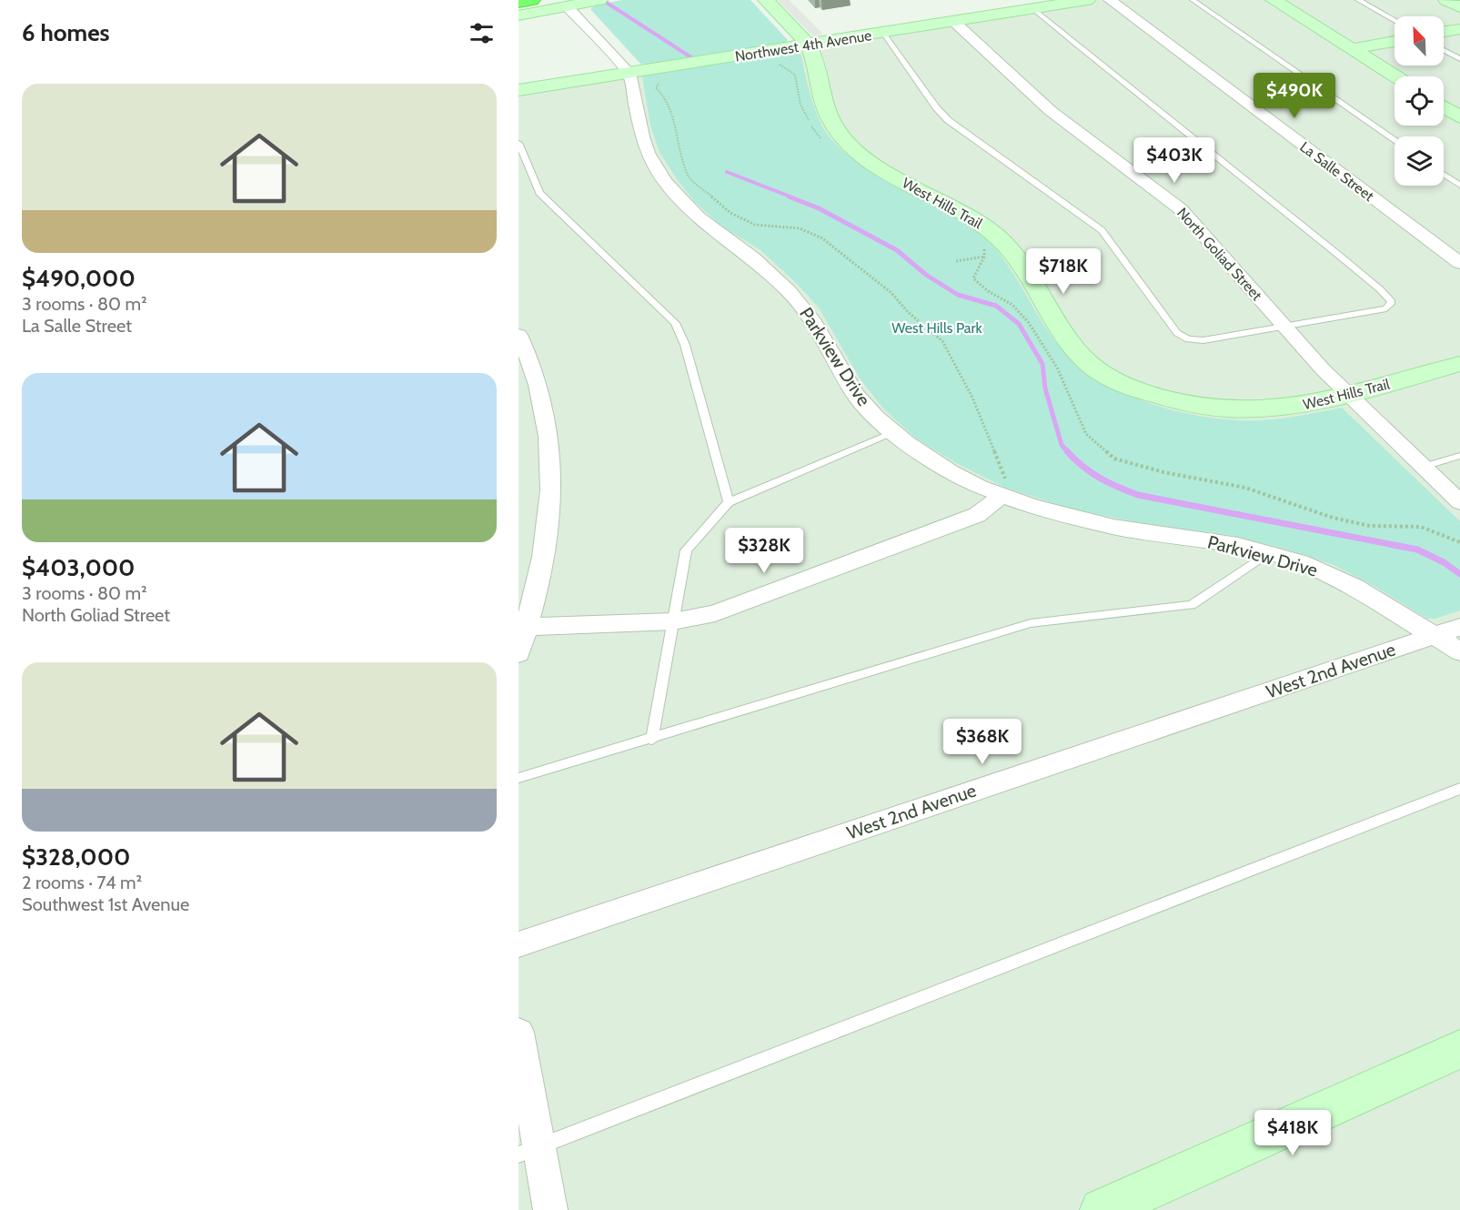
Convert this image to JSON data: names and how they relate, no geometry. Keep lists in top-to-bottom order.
{
  "streets": {
    "street": [
      "Northwest 4th Avenue",
      "La Salle Street",
      "West Hills Trail",
      "North Goliad Street",
      "Parkview Drive",
      "West 2nd Avenue"
    ]
  },
  "crossings": [
    ["Northwest 4th Avenue", "West Hills Trail"],
    ["Northwest 4th Avenue", "North Goliad Street"],
    ["Northwest 4th Avenue", "Parkview Drive"],
    ["West Hills Trail", "North Goliad Street"],
    ["Parkview Drive", "West 2nd Avenue"]
  ],
  "parks": ["West Hills Park"],
  "north": "top left",
  "page": {
    "heading": "6 homes",
    "list": [
      {
        "name": "$490,000",
        "note": "3 rooms · 80 m² · La Salle Street"
      },
      {
        "name": "$403,000",
        "note": "3 rooms · 80 m² · North Goliad Street"
      },
      {
        "name": "$328,000",
        "note": "2 rooms · 74 m² · Southwest 1st Avenue"
      }
    ],
    "price": [
      "$490K",
      "$403K",
      "$718K",
      "$328K",
      "$368K",
      "$418K"
    ]
  }
}
